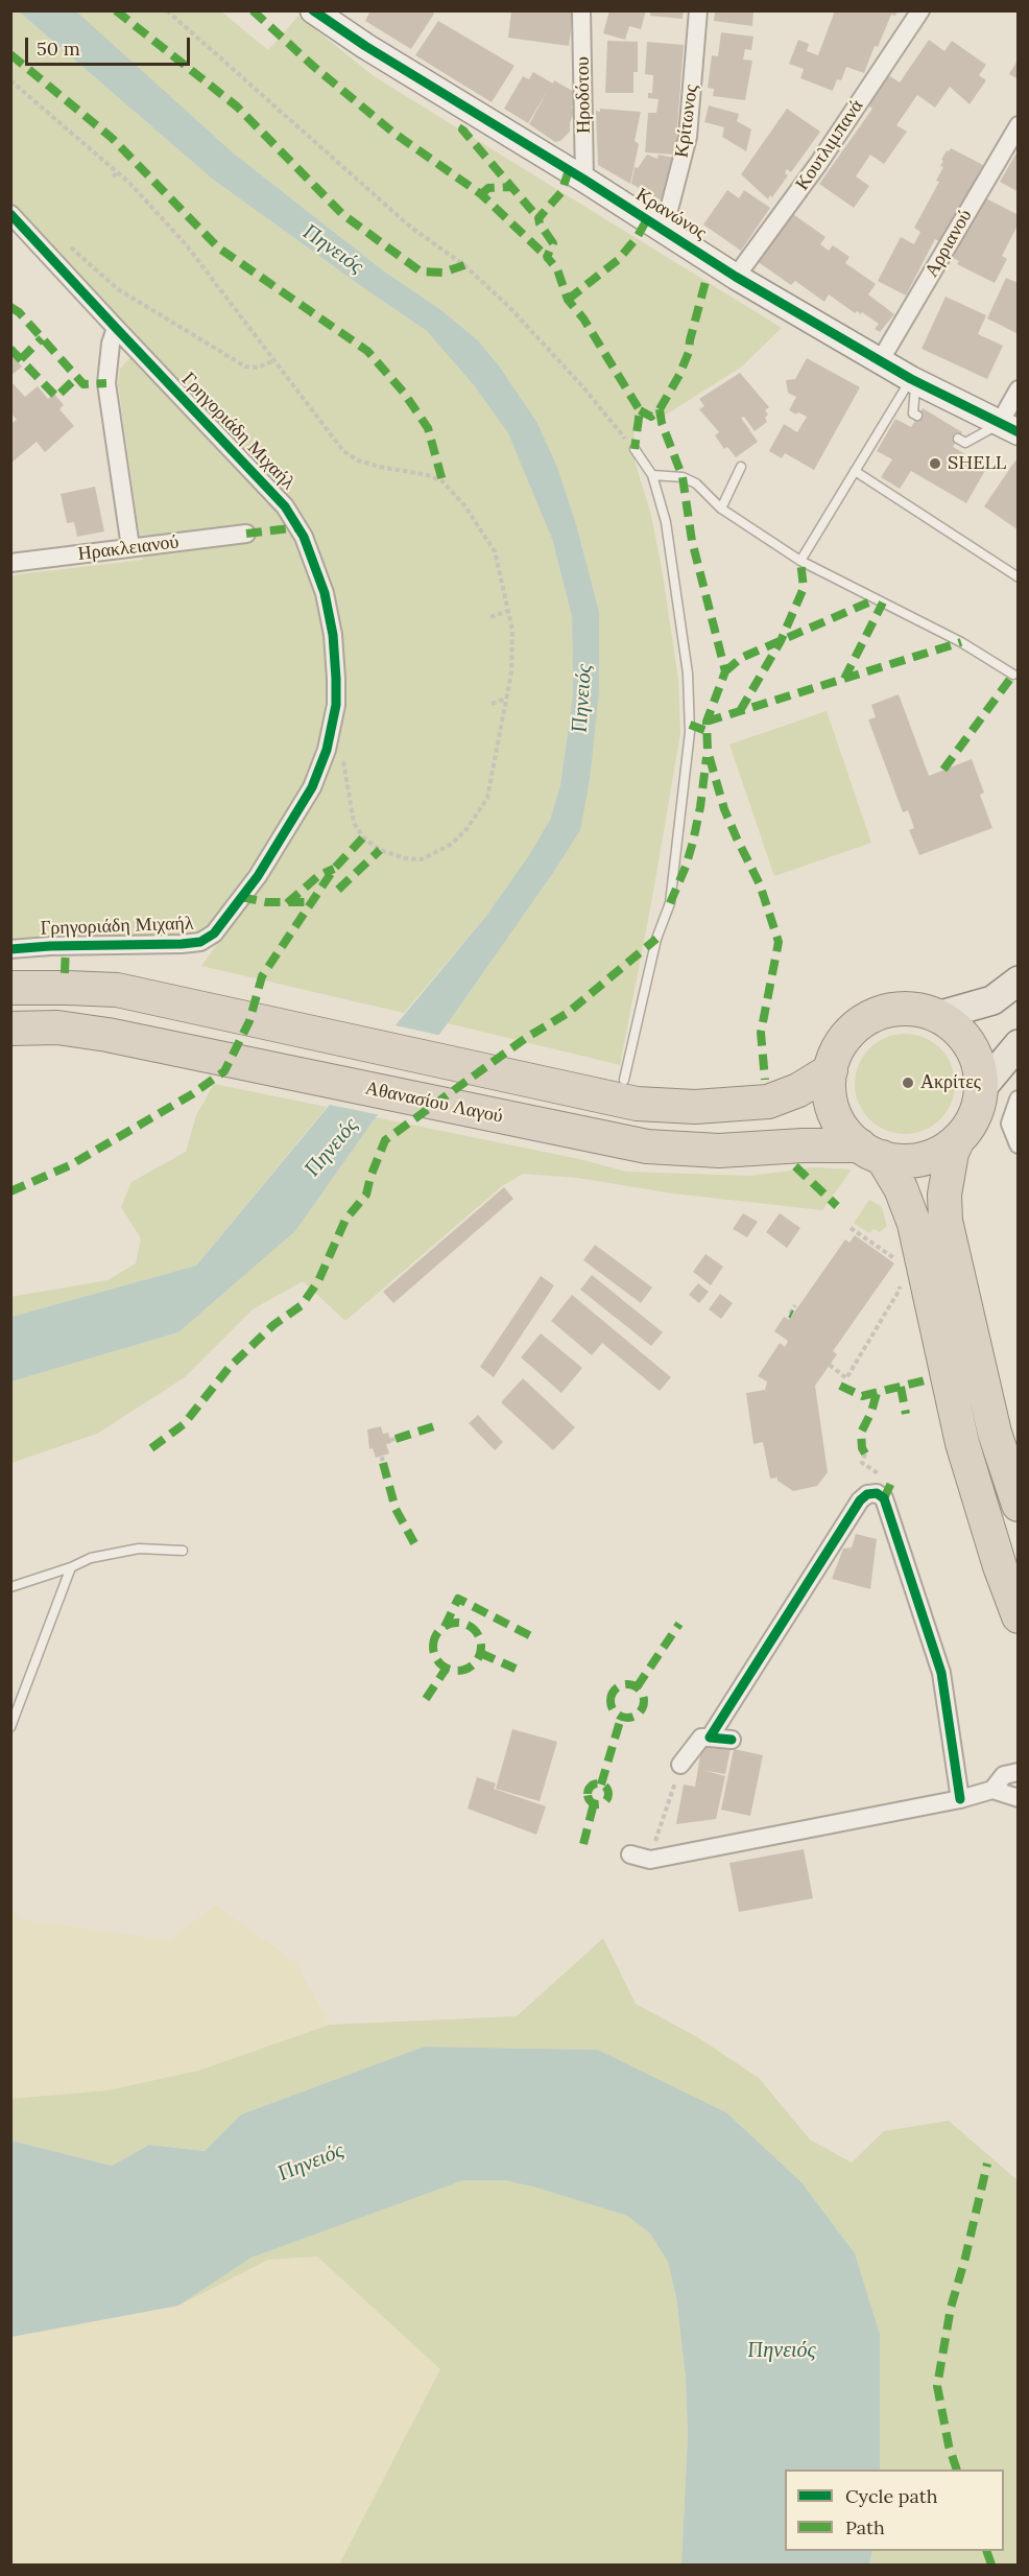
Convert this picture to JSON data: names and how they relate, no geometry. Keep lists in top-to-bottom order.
{
  "streets": {
    "highway": ["Αθανασίου Λαγού"],
    "street": [
      "Ηροδότου",
      "Κρίτωνος",
      "Κουτλιμπανά",
      "Κρανώνος",
      "Αρριανού",
      "Γρηγοριάδη Μιχαήλ",
      "Ηρακλειανού"
    ]
  },
  "crossings": [
    ["Ηροδότου", "Κρανώνος"],
    ["Κρίτωνος", "Κρανώνος"],
    ["Κουτλιμπανά", "Κρανώνος"],
    ["Κρανώνος", "Αρριανού"]
  ],
  "water": ["Πηνειός"],
  "places": ["SHELL", "Ακρίτες"],
  "legend": ["Cycle path", "Path"],
  "scale_bar": "50 m"
}
